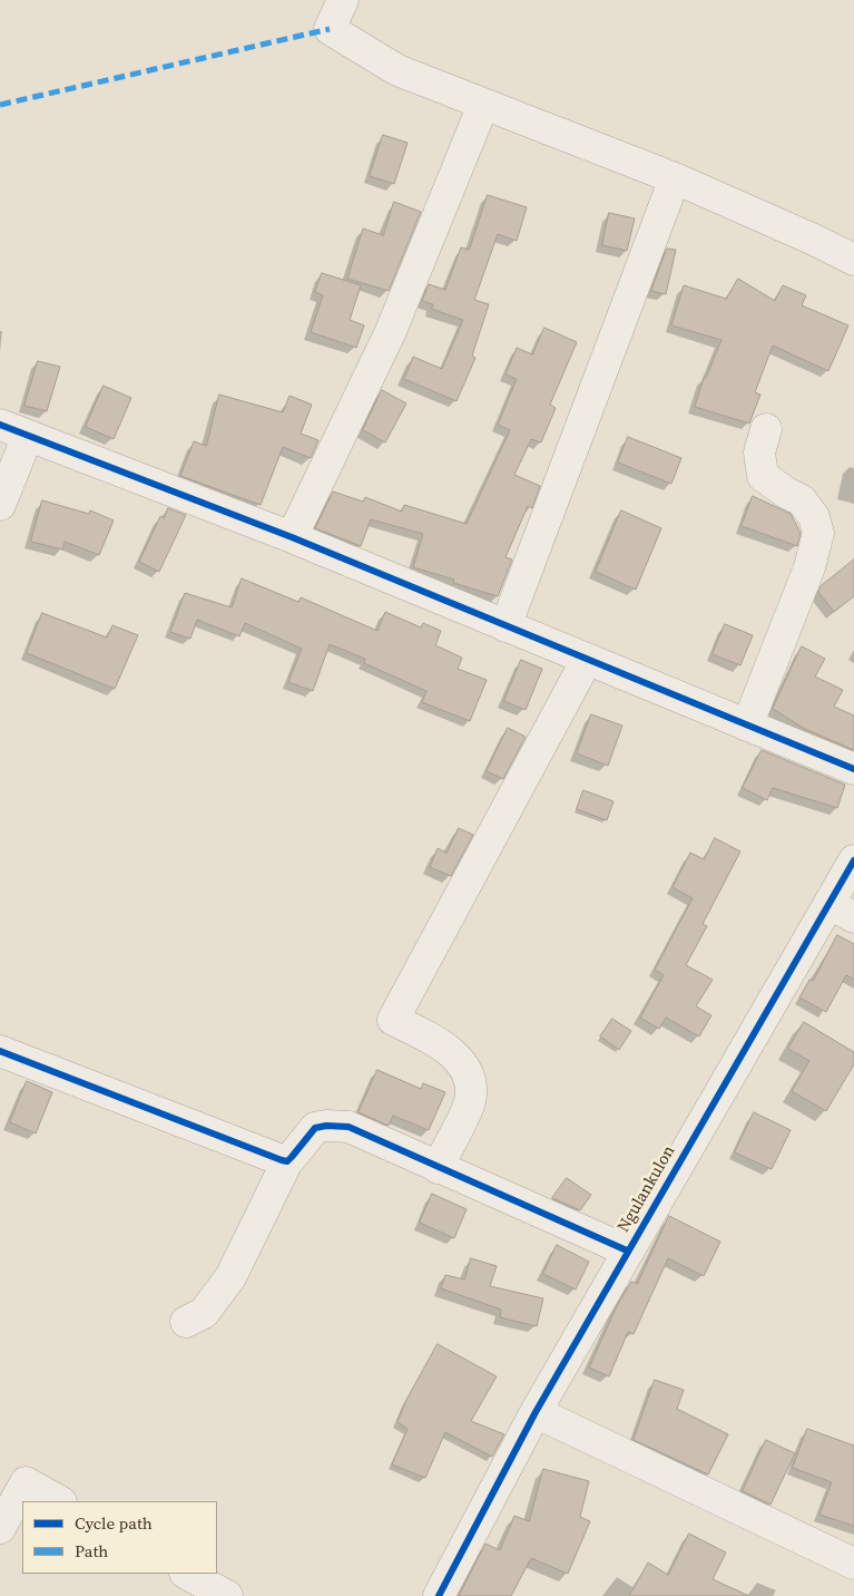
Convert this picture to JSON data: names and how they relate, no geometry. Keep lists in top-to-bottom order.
{
  "streets": {
    "street": ["Ngulankulon"]
  },
  "legend": ["Cycle path", "Path"]
}
